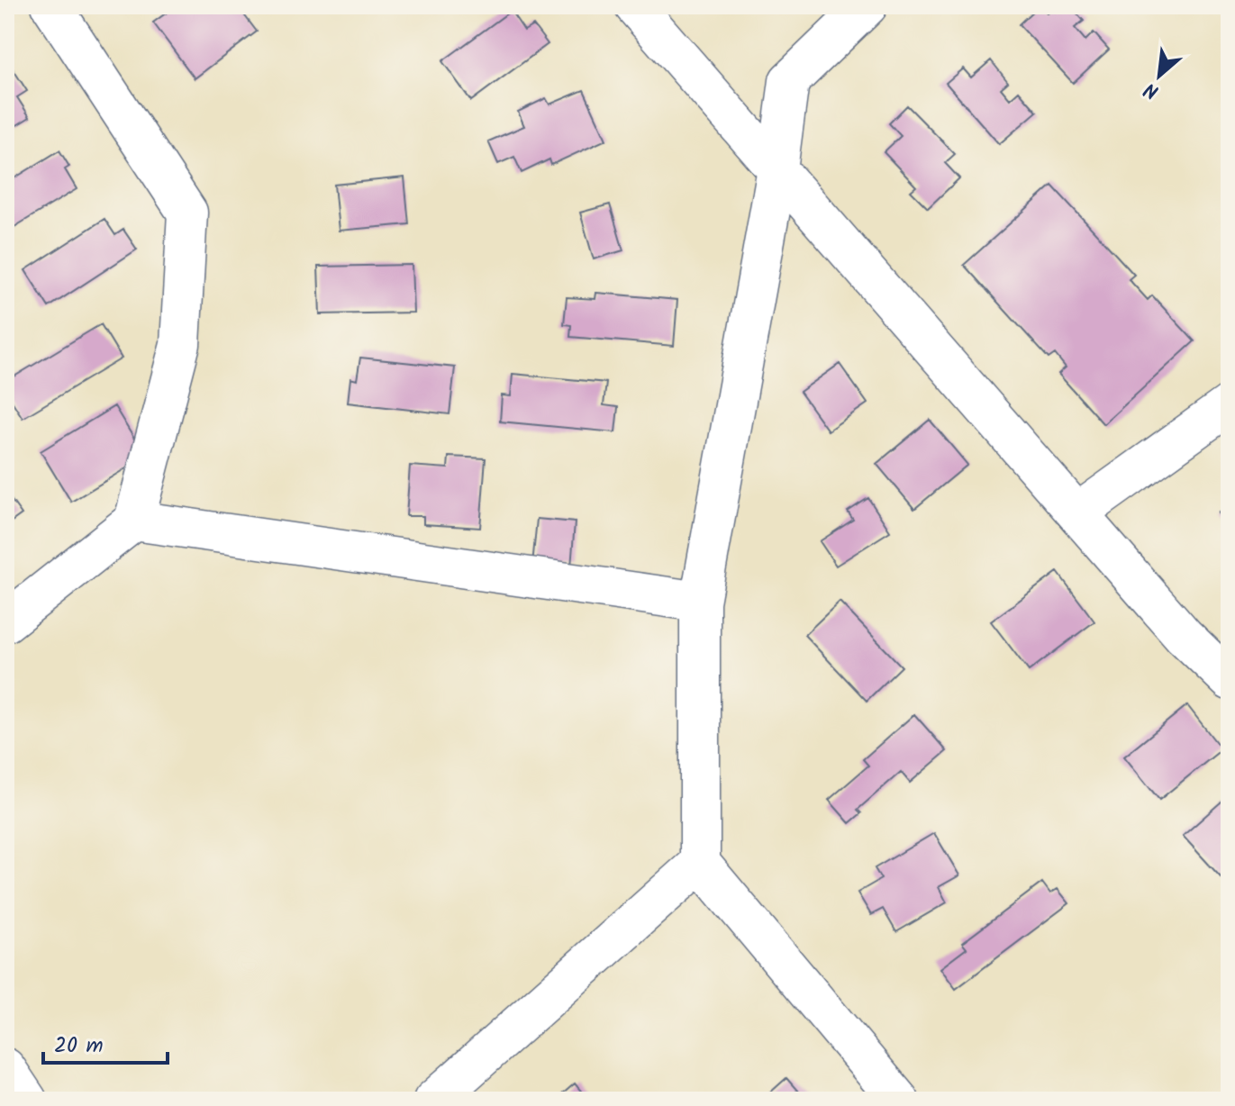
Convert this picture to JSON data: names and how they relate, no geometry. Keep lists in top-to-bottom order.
{
  "scale_bar": "20 m",
  "north": "bottom left"
}
